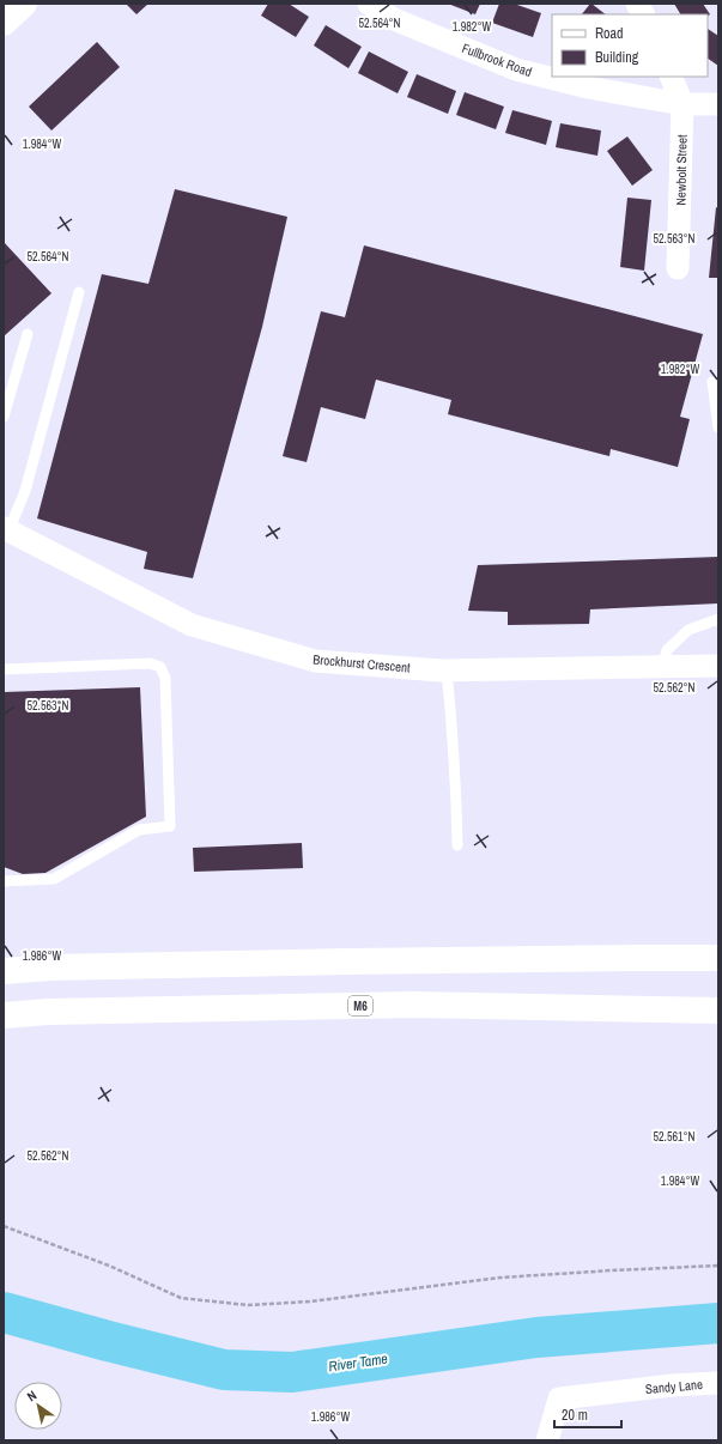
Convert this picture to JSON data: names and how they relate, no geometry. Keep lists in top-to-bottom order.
{
  "streets": {
    "main road": ["M6"],
    "street": [
      "Fullbrook Road",
      "Newbolt Street",
      "Brockhurst Crescent",
      "Sandy Lane"
    ]
  },
  "crossings": [
    ["Fullbrook Road", "Newbolt Street"]
  ],
  "water": ["River Tame"],
  "legend": ["Road", "Building"],
  "scale_bar": "20 m",
  "north": "top left",
  "coordinates": [
    "52.564°N",
    "1.982°W",
    "1.984°W",
    "52.563°N",
    "52.562°N",
    "1.986°W",
    "52.561°N"
  ]
}
